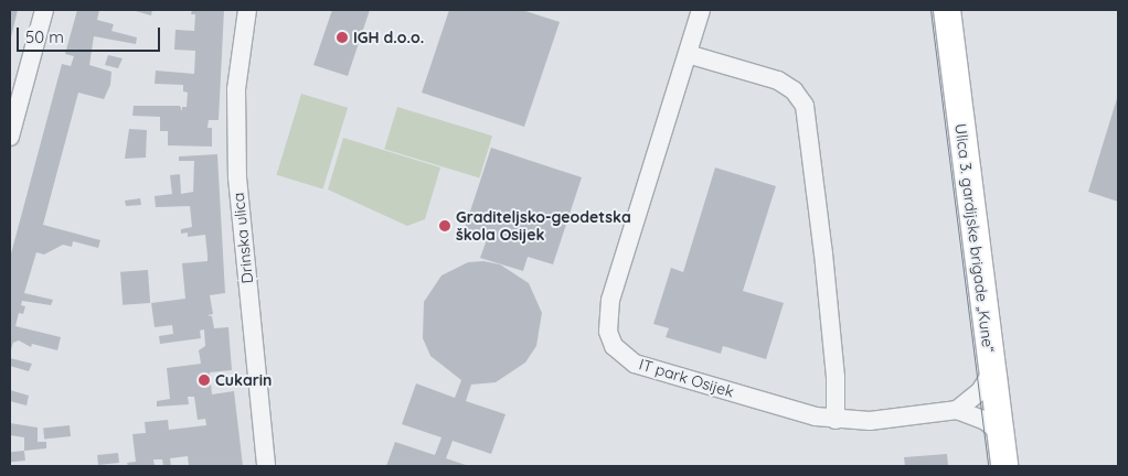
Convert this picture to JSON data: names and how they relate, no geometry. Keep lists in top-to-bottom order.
{
  "streets": {
    "street": ["Drinska ulica", "Ulica 3. gardijske brigade „Kune“", "IT park Osijek"]
  },
  "crossings": [
    ["Ulica 3. gardijske brigade „Kune“", "IT park Osijek"]
  ],
  "places": ["IGH d.o.o.", "Graditeljsko-geodetska škola Osijek", "Cukarin"],
  "scale_bar": "50 m"
}
